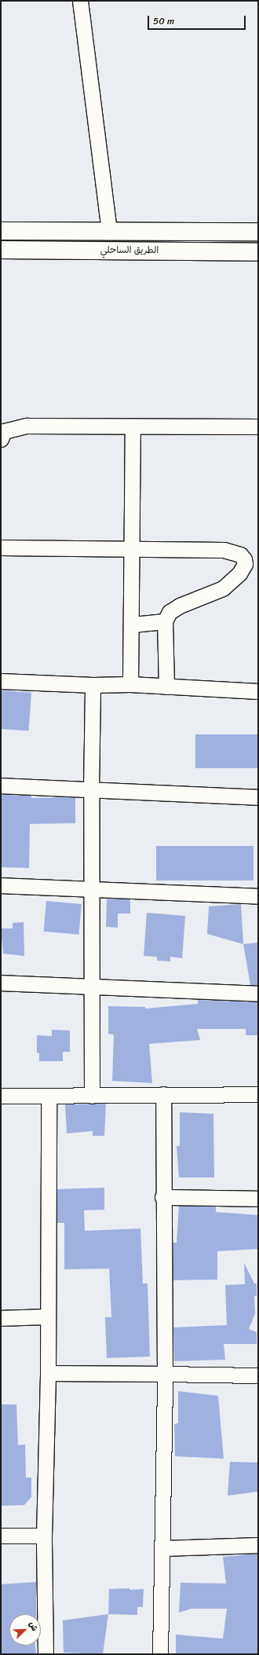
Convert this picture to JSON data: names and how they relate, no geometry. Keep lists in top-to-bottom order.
{
  "streets": {
    "highway": ["الطريق الساحلي"]
  },
  "scale_bar": "50 m",
  "north": "top right"
}
